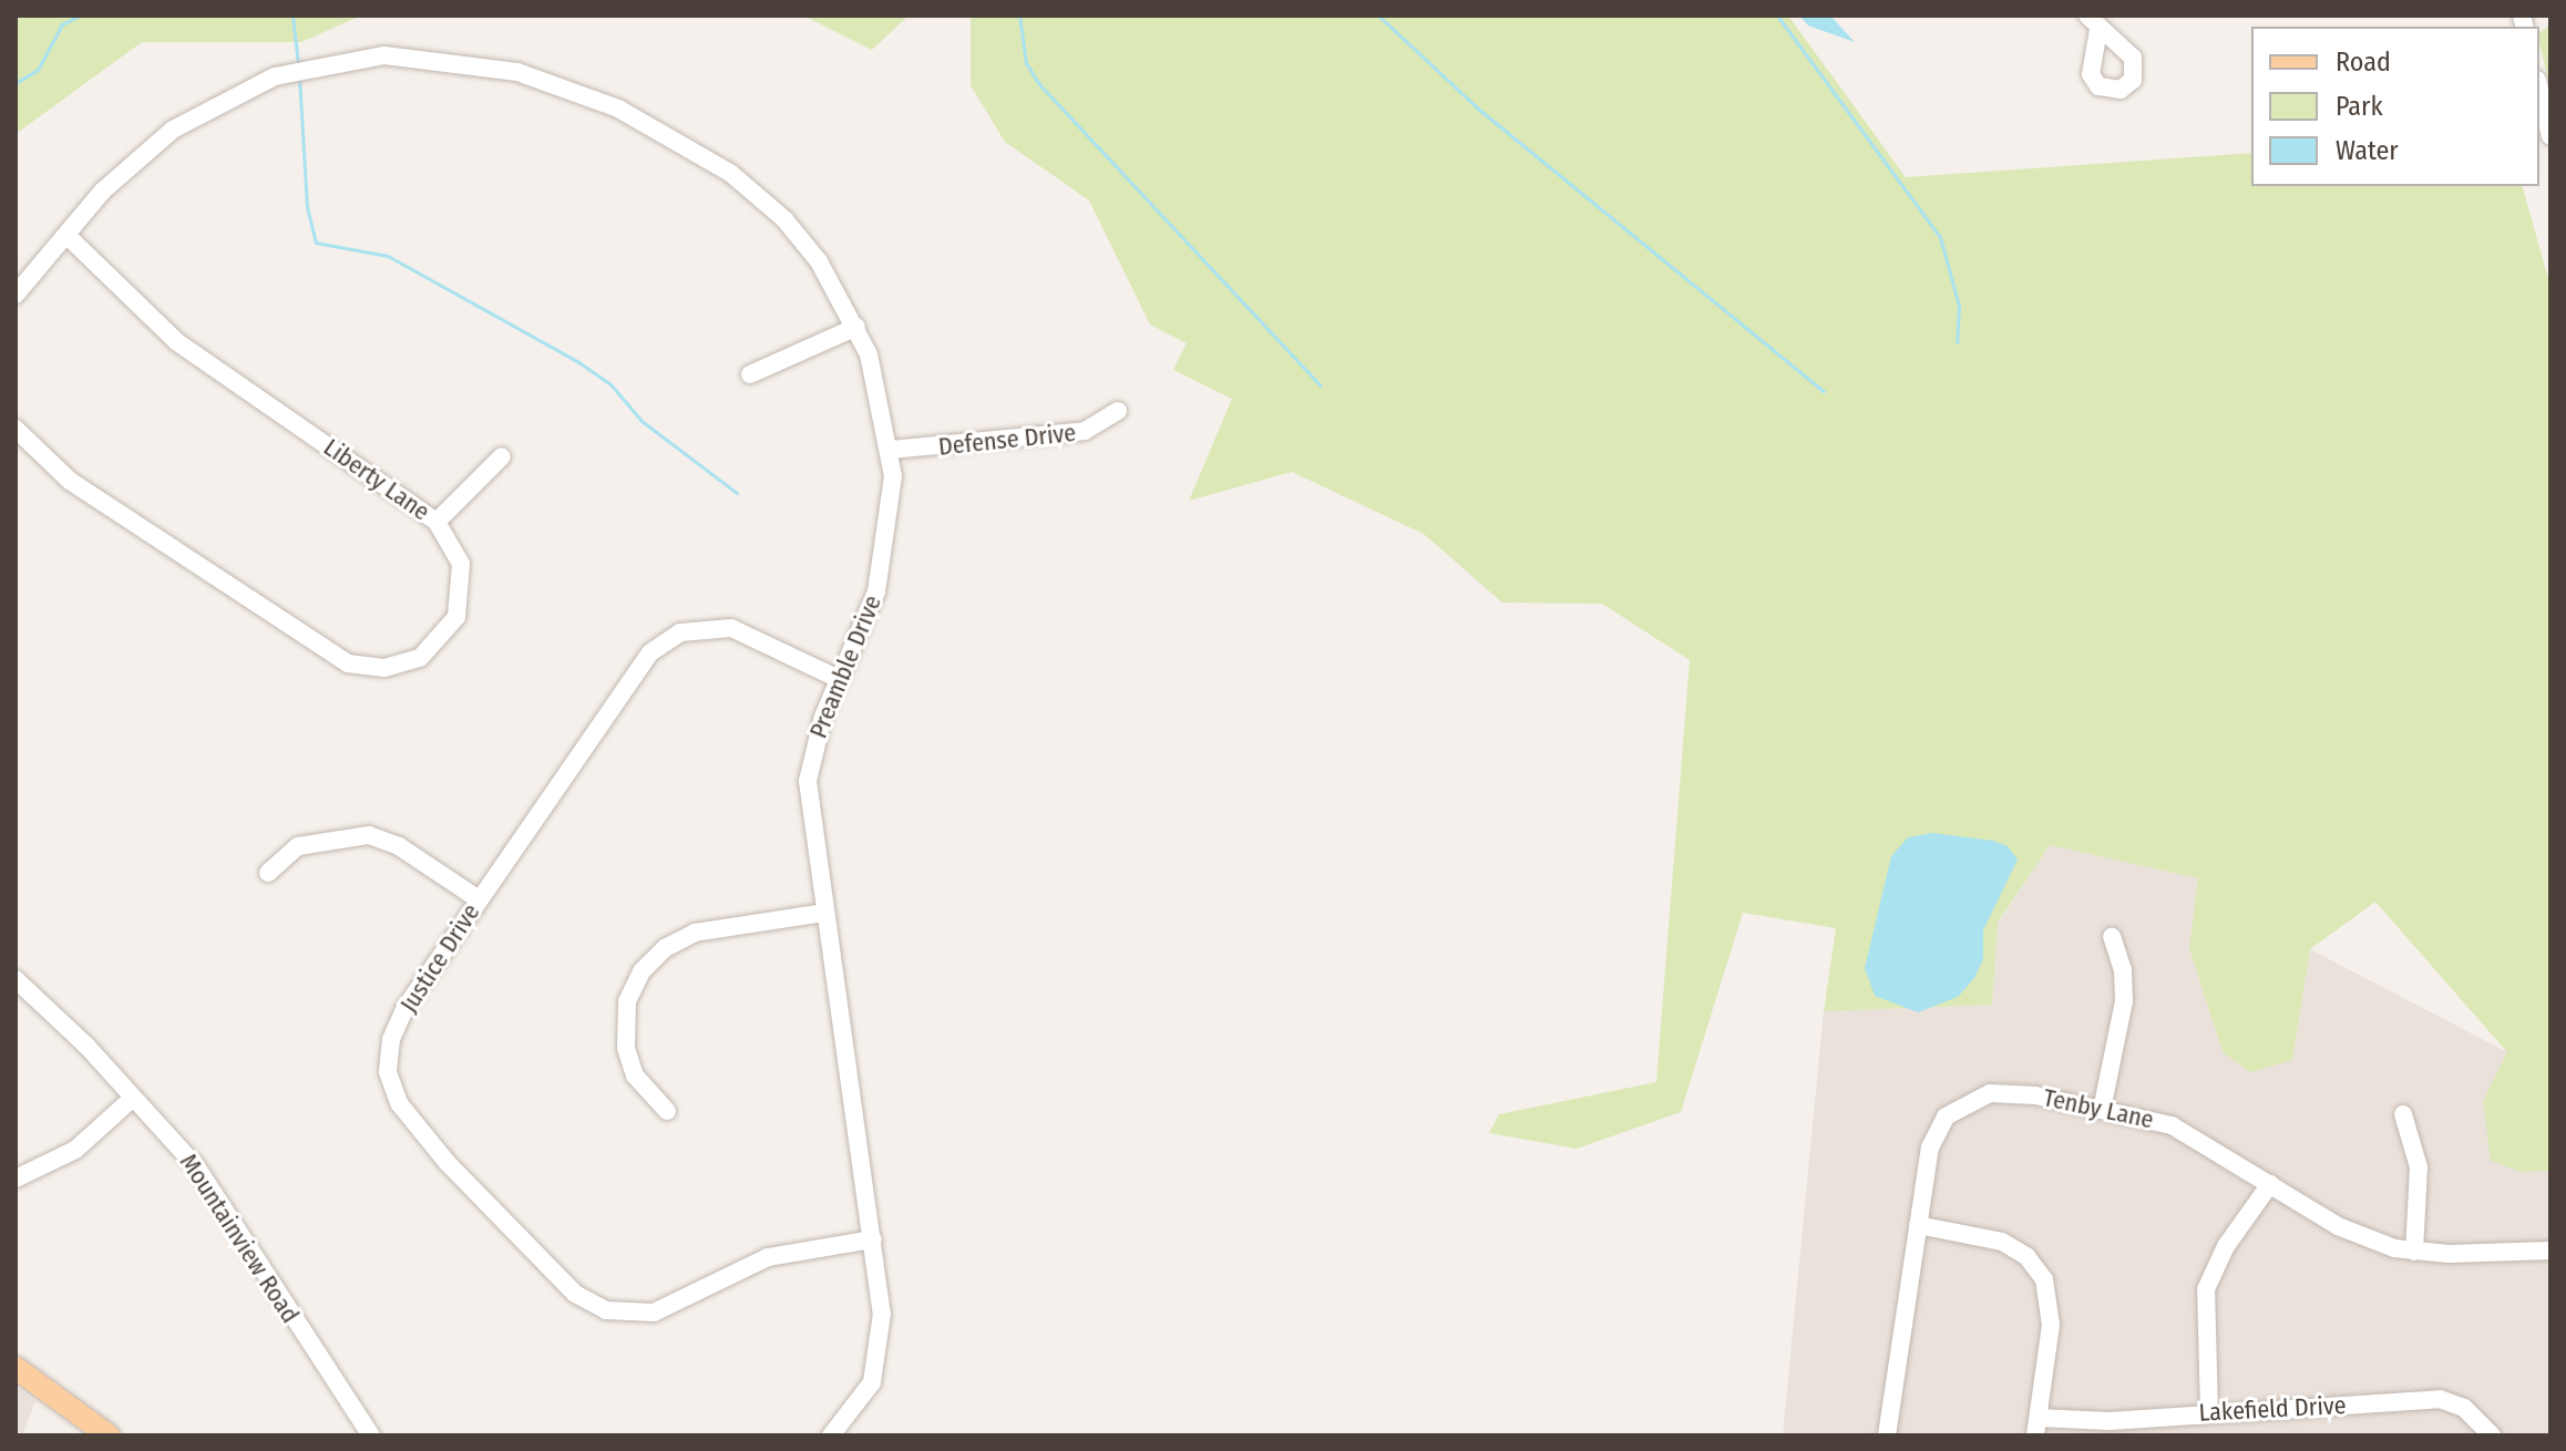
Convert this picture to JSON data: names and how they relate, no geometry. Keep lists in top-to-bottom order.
{
  "streets": {
    "street": [
      "Defense Drive",
      "Liberty Lane",
      "Preamble Drive",
      "Justice Drive",
      "Tenby Lane",
      "Mountainview Road",
      "Lakefield Drive"
    ]
  },
  "crossings": [
    ["Defense Drive", "Preamble Drive"],
    ["Liberty Lane", "Preamble Drive"],
    ["Preamble Drive", "Justice Drive"]
  ],
  "legend": ["Road", "Park", "Water"]
}
